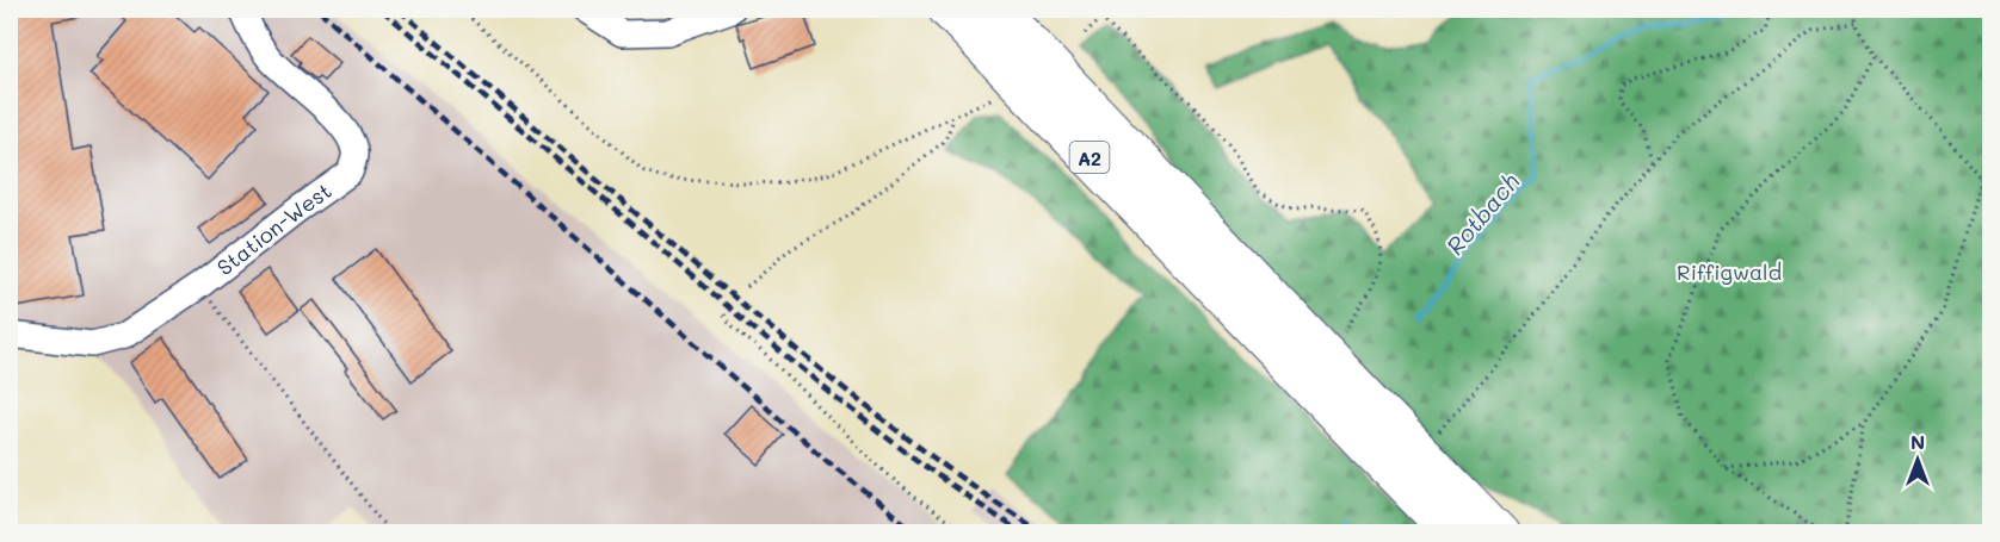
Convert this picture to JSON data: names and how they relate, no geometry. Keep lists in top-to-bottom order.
{
  "streets": {
    "highway": ["A2"],
    "lane": ["Station-West"]
  },
  "water": ["Rotbach"],
  "parks": ["Riffigwald"],
  "north": "top"
}
